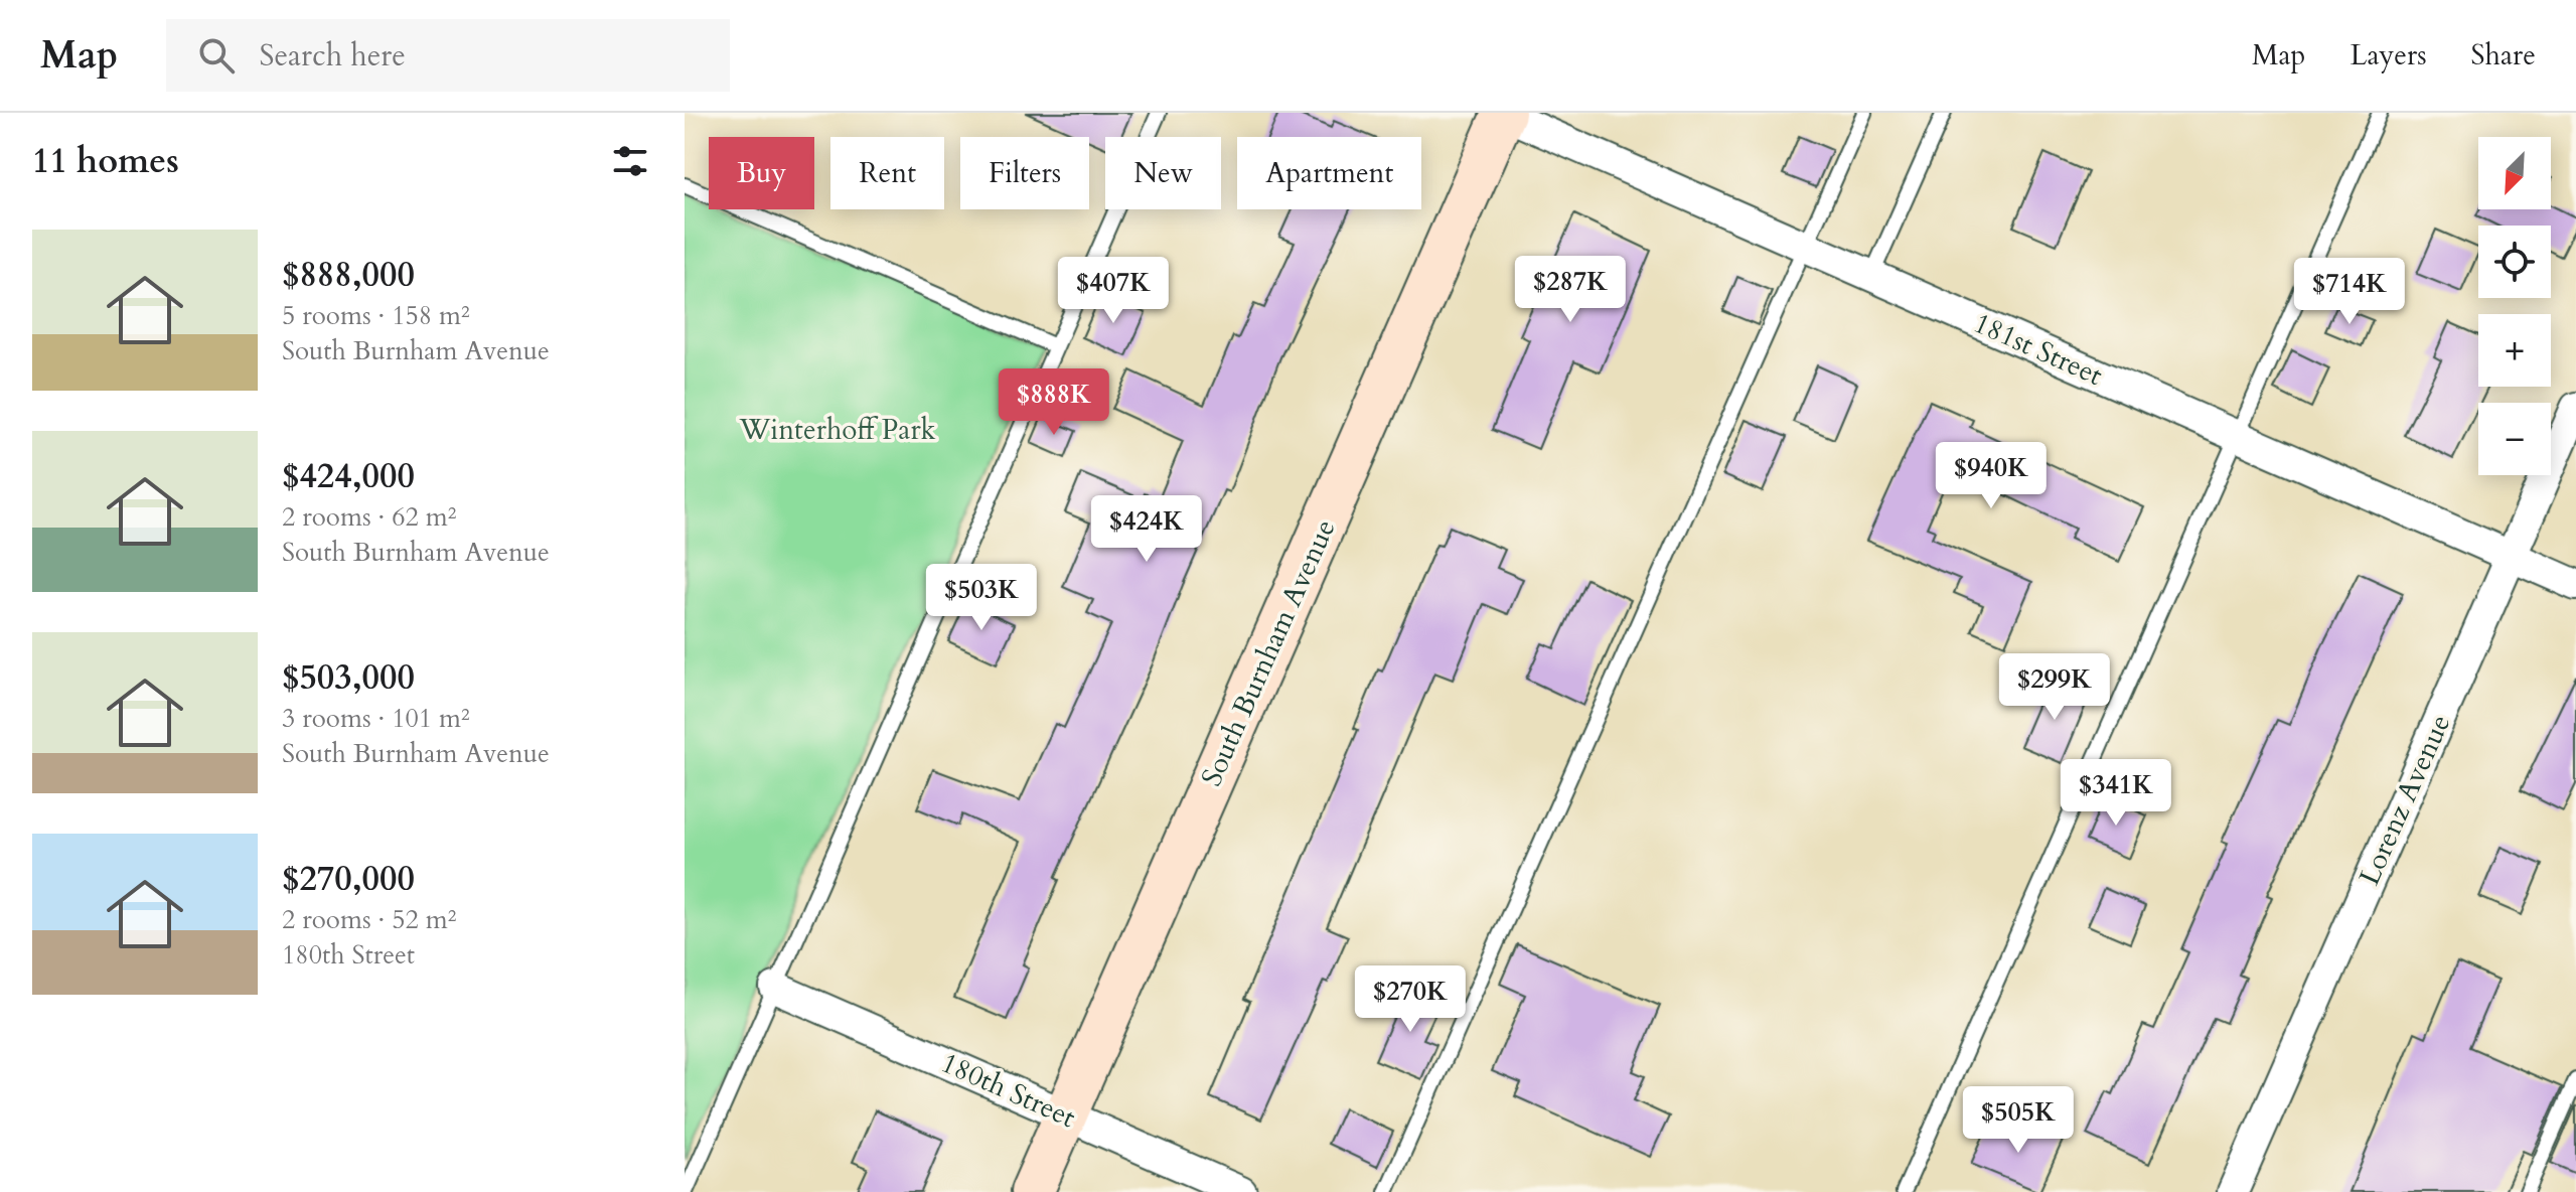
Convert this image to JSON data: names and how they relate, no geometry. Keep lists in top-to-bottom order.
{
  "streets": {
    "main road": ["South Burnham Avenue"],
    "street": ["181st Street", "Lorenz Avenue", "180th Street"]
  },
  "crossings": [
    ["181st Street", "South Burnham Avenue"],
    ["181st Street", "Lorenz Avenue"],
    ["South Burnham Avenue", "180th Street"]
  ],
  "parks": ["Winterhoff Park"],
  "north": "bottom left",
  "page": {
    "header": "Map",
    "search": "Search here",
    "nav": ["Map", "Layers", "Share"],
    "heading": "11 homes",
    "map_buttons": ["+", "−"],
    "chip": [
      "Buy",
      "Rent",
      "Filters",
      "New",
      "Apartment"
    ],
    "list": [
      {
        "name": "$888,000",
        "note": "5 rooms · 158 m² · South Burnham Avenue"
      },
      {
        "name": "$424,000",
        "note": "2 rooms · 62 m² · South Burnham Avenue"
      },
      {
        "name": "$503,000",
        "note": "3 rooms · 101 m² · South Burnham Avenue"
      },
      {
        "name": "$270,000",
        "note": "2 rooms · 52 m² · 180th Street"
      }
    ],
    "price": [
      "$287K",
      "$407K",
      "$714K",
      "$888K",
      "$940K",
      "$424K",
      "$503K",
      "$299K",
      "$341K",
      "$270K",
      "$505K"
    ]
  }
}
